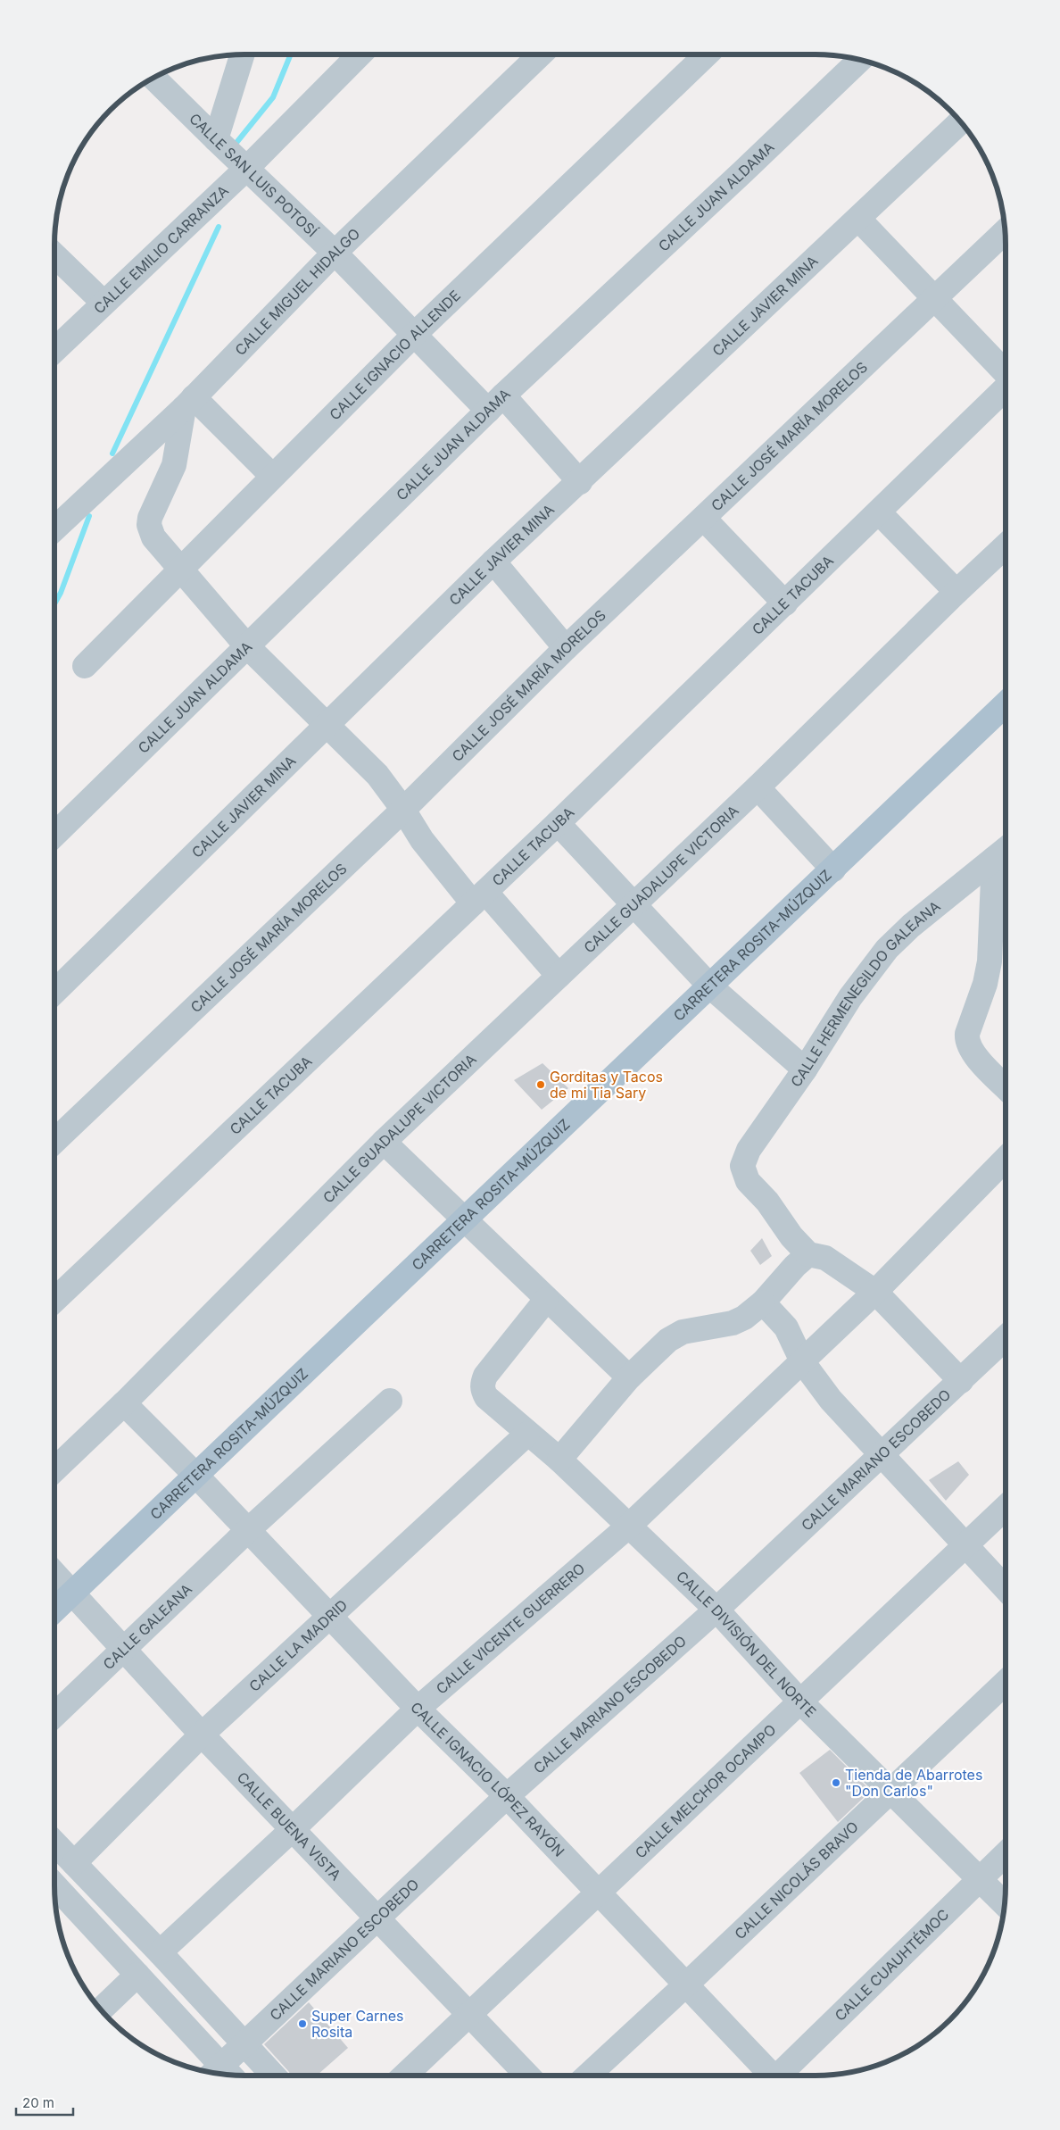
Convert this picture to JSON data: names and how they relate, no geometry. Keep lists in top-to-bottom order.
{
  "streets": {
    "main road": ["CARRETERA ROSITA-MÚZQUIZ"],
    "street": [
      "CALLE SAN LUIS POTOSÍ",
      "CALLE JUAN ALDAMA",
      "CALLE EMILIO CARRANZA",
      "CALLE MIGUEL HIDALGO",
      "CALLE JAVIER MINA",
      "CALLE IGNACIO ALLENDE",
      "CALLE JOSÉ MARÍA MORELOS",
      "CALLE TACUBA",
      "CALLE GUADALUPE VICTORIA",
      "CALLE HERMENEGILDO GALEANA",
      "CALLE MARIANO ESCOBEDO",
      "CALLE GALEANA",
      "CALLE VICENTE GUERRERO",
      "CALLE LA MADRID",
      "CALLE DIVISIÓN DEL NORTE",
      "CALLE IGNACIO LÓPEZ RAYÓN",
      "CALLE MELCHOR OCAMPO",
      "CALLE BUENA VISTA",
      "CALLE NICOLÁS BRAVO",
      "CALLE CUAUHTÉMOC"
    ]
  },
  "crossings": [
    ["CALLE SAN LUIS POTOSÍ", "CALLE JUAN ALDAMA"],
    ["CALLE SAN LUIS POTOSÍ", "CALLE EMILIO CARRANZA"],
    ["CALLE SAN LUIS POTOSÍ", "CALLE MIGUEL HIDALGO"],
    ["CALLE SAN LUIS POTOSÍ", "CALLE JAVIER MINA"],
    ["CALLE SAN LUIS POTOSÍ", "CALLE IGNACIO ALLENDE"],
    ["CALLE GUADALUPE VICTORIA", "CALLE IGNACIO LÓPEZ RAYÓN"],
    ["CARRETERA ROSITA-MÚZQUIZ", "CALLE IGNACIO LÓPEZ RAYÓN"],
    ["CARRETERA ROSITA-MÚZQUIZ", "CALLE BUENA VISTA"],
    ["CALLE MARIANO ESCOBEDO", "CALLE DIVISIÓN DEL NORTE"],
    ["CALLE MARIANO ESCOBEDO", "CALLE IGNACIO LÓPEZ RAYÓN"],
    ["CALLE MARIANO ESCOBEDO", "CALLE BUENA VISTA"],
    ["CALLE GALEANA", "CALLE IGNACIO LÓPEZ RAYÓN"],
    ["CALLE GALEANA", "CALLE BUENA VISTA"],
    ["CALLE VICENTE GUERRERO", "CALLE DIVISIÓN DEL NORTE"],
    ["CALLE VICENTE GUERRERO", "CALLE IGNACIO LÓPEZ RAYÓN"],
    ["CALLE VICENTE GUERRERO", "CALLE BUENA VISTA"],
    ["CALLE LA MADRID", "CALLE DIVISIÓN DEL NORTE"],
    ["CALLE LA MADRID", "CALLE IGNACIO LÓPEZ RAYÓN"],
    ["CALLE LA MADRID", "CALLE BUENA VISTA"],
    ["CALLE DIVISIÓN DEL NORTE", "CALLE MELCHOR OCAMPO"],
    ["CALLE DIVISIÓN DEL NORTE", "CALLE NICOLÁS BRAVO"],
    ["CALLE DIVISIÓN DEL NORTE", "CALLE CUAUHTÉMOC"],
    ["CALLE IGNACIO LÓPEZ RAYÓN", "CALLE MELCHOR OCAMPO"],
    ["CALLE IGNACIO LÓPEZ RAYÓN", "CALLE NICOLÁS BRAVO"],
    ["CALLE MELCHOR OCAMPO", "CALLE BUENA VISTA"]
  ],
  "places": ["Gorditas y Tacos de mi Tia Sary", "Tienda de Abarrotes \"Don Carlos\"", "Super Carnes Rosita"],
  "scale_bar": "20 m"
}
